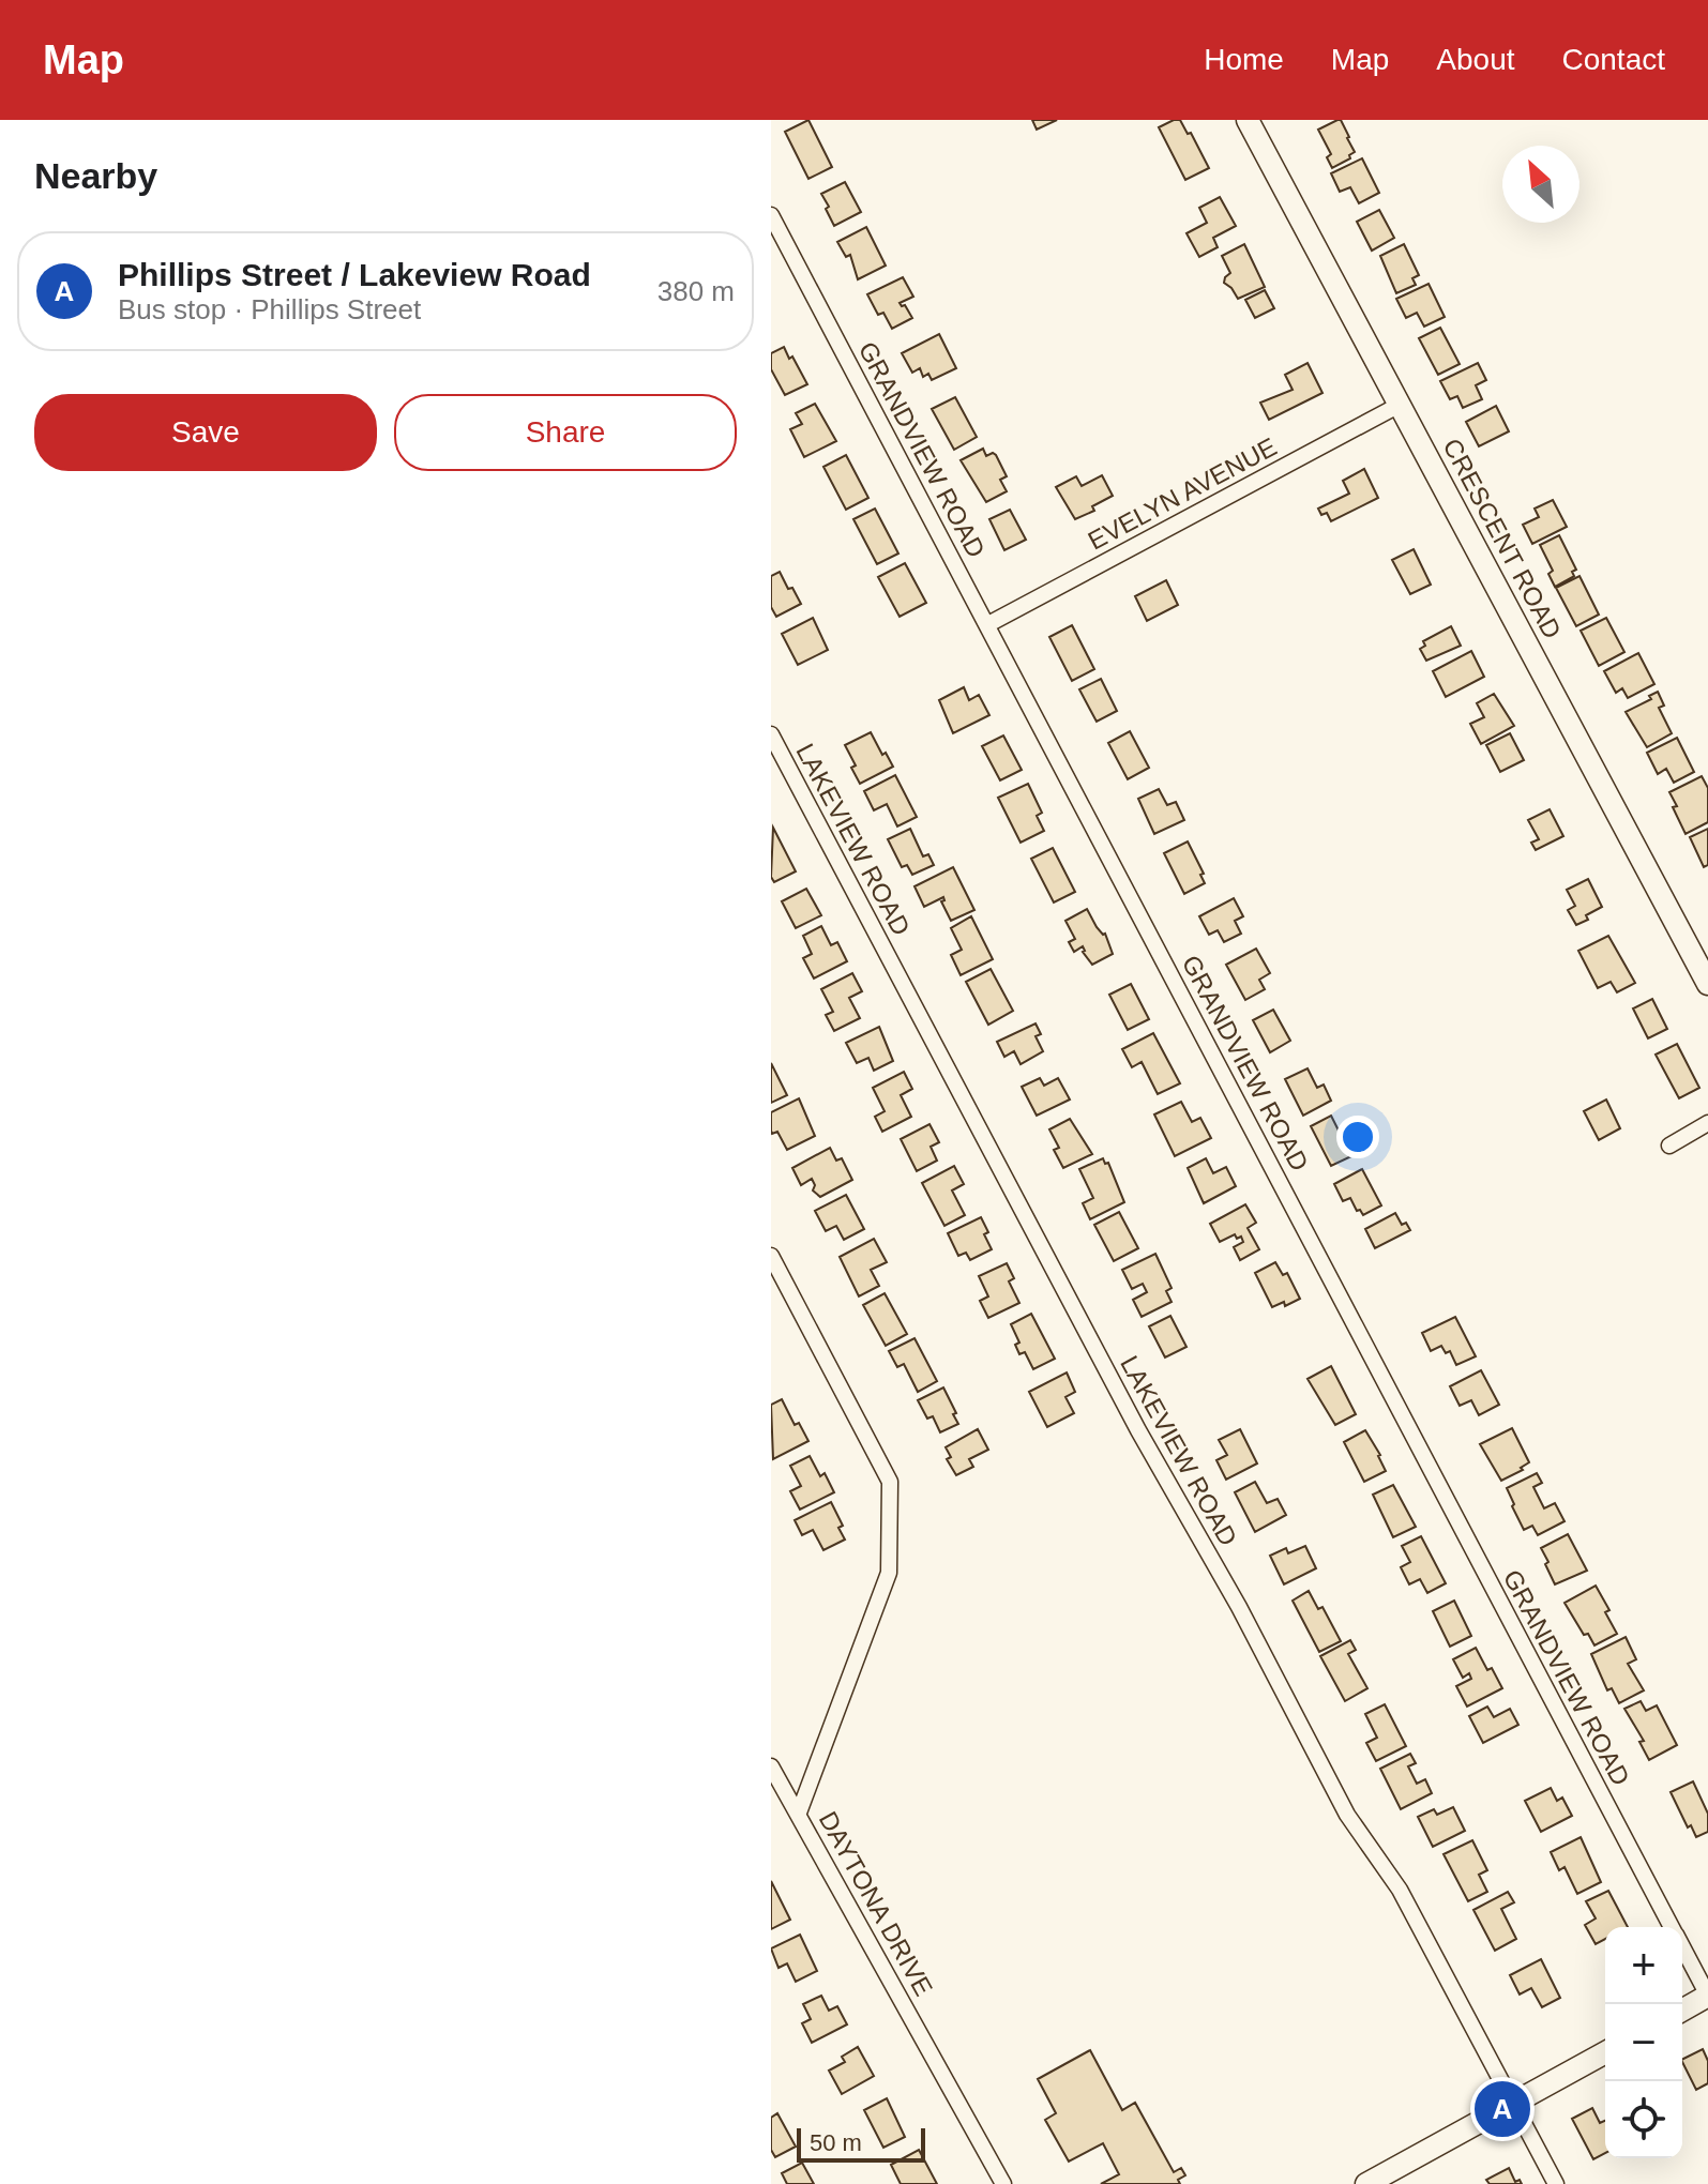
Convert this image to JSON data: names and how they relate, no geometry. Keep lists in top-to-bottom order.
{
  "streets": {
    "street": [
      "GRANDVIEW ROAD",
      "EVELYN AVENUE",
      "CRESCENT ROAD",
      "LAKEVIEW ROAD",
      "DAYTONA DRIVE"
    ]
  },
  "crossings": [
    ["GRANDVIEW ROAD", "EVELYN AVENUE"],
    ["EVELYN AVENUE", "CRESCENT ROAD"]
  ],
  "scale_bar": "50 m",
  "north": "top left",
  "page": {
    "header": "Map",
    "nav": [
      "Home",
      "Map",
      "About",
      "Contact"
    ],
    "heading": "Nearby",
    "list": [
      {
        "mark": "A",
        "name": "Phillips Street / Lakeview Road",
        "note": "Bus stop · Phillips Street",
        "value": "380 m"
      }
    ],
    "buttons": ["Save", "Share"],
    "map_buttons": ["+", "−"],
    "pins": "A",
    "scale": "50 m"
  }
}
